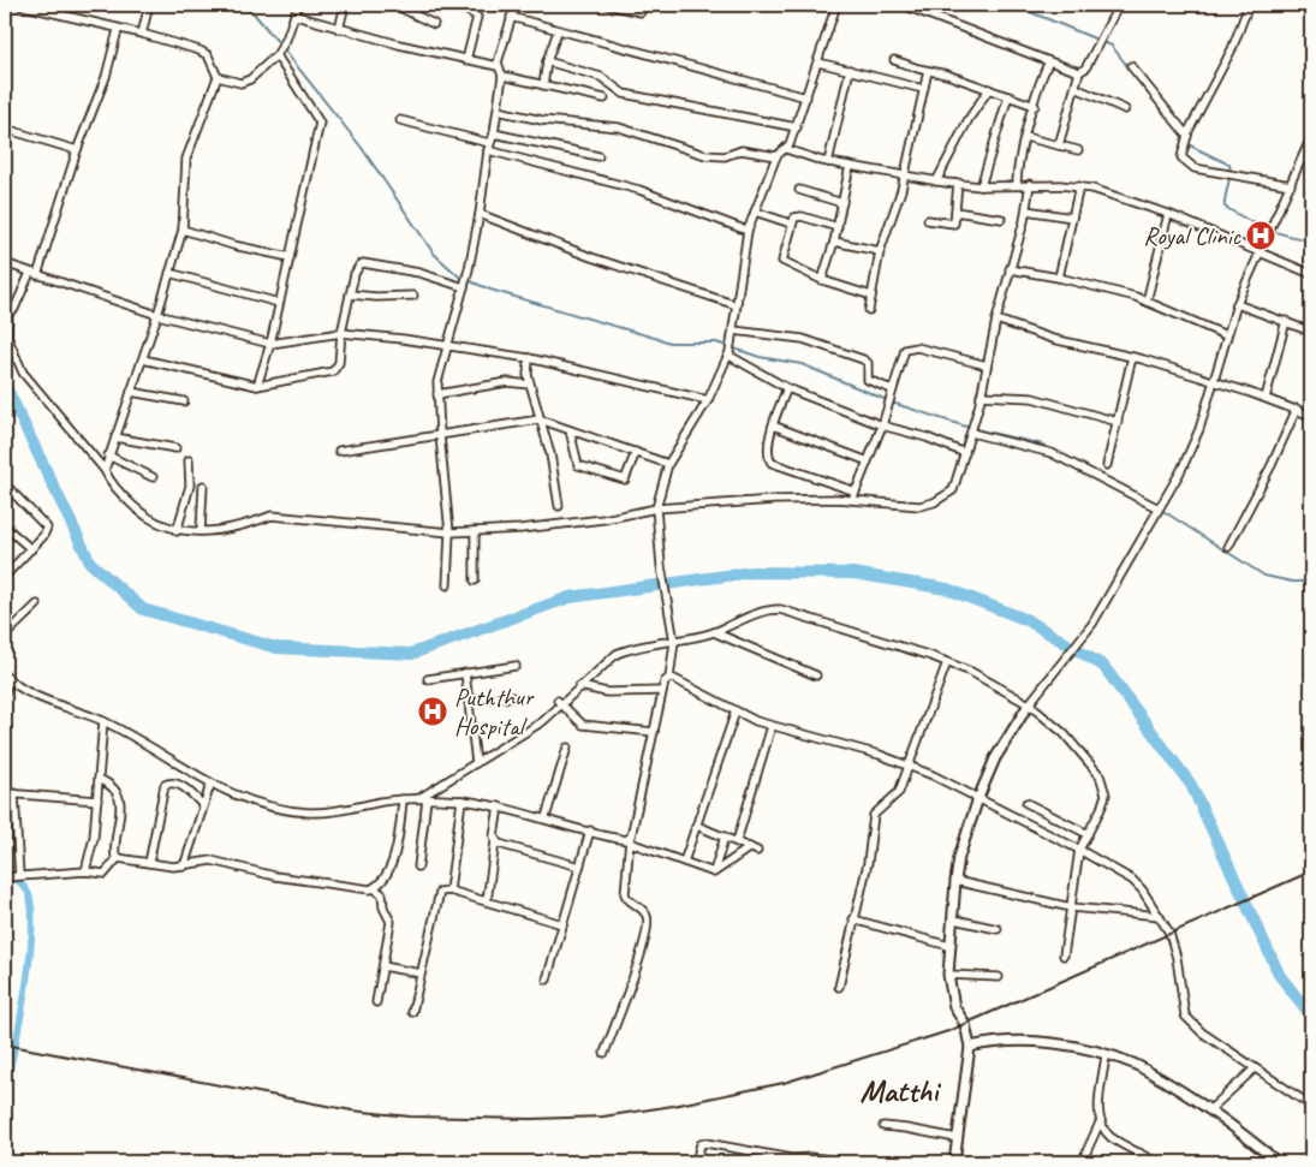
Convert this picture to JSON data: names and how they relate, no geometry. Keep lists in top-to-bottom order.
{
  "districts": ["Matthi"],
  "places": {
    "hospital": ["Royal Clinic", "Puththur Hospital"]
  }
}
